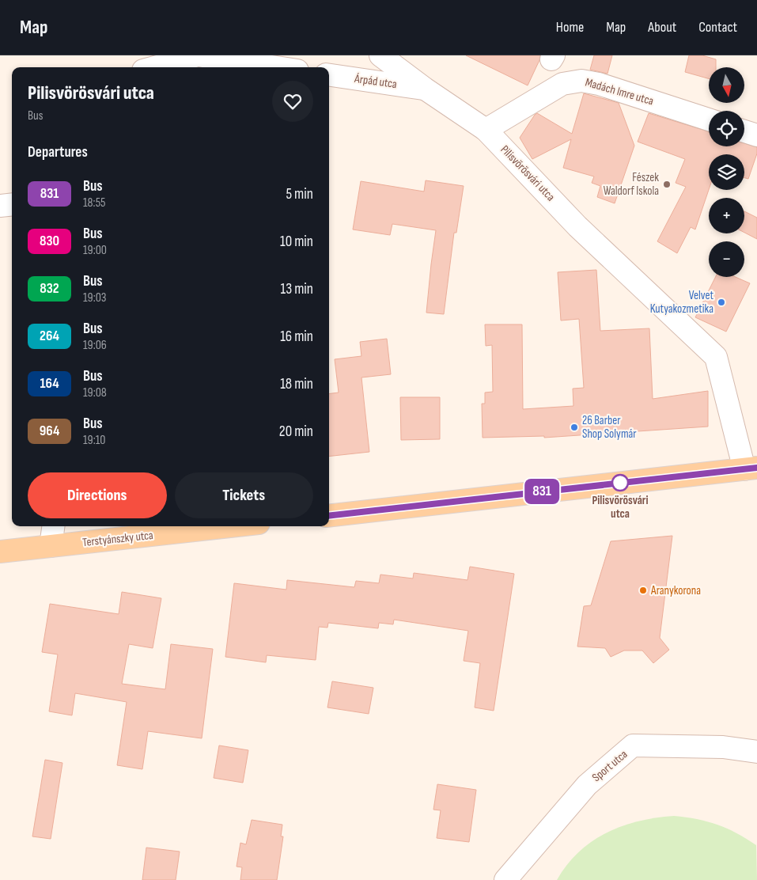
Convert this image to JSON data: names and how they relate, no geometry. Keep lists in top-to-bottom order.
{
  "streets": {
    "main road": ["Terstyánszky utca"],
    "street": [
      "Árpád utca",
      "Madách Imre utca",
      "Pilisvörösvári utca",
      "Sport utca"
    ]
  },
  "crossings": [
    ["Árpád utca", "Pilisvörösvári utca"],
    ["Madách Imre utca", "Pilisvörösvári utca"]
  ],
  "places": [
    "Fészek Waldorf Iskola",
    "Velvet Kutyakozmetika",
    "26 Barber Shop Solymár",
    "Pilisvörösvári utca",
    "Aranykorona"
  ],
  "lines": ["bus line 831"],
  "north": "bottom",
  "page": {
    "header": "Map",
    "nav": [
      "Home",
      "Map",
      "About",
      "Contact"
    ],
    "on_map": "831",
    "map_buttons": ["+", "−"],
    "heading": [
      ["Pilisvörösvári utca", "Bus"],
      "Departures"
    ],
    "list": [
      {
        "mark": "831",
        "name": "Bus",
        "note": "18:55",
        "value": "5 min"
      },
      {
        "mark": "830",
        "name": "Bus",
        "note": "19:00",
        "value": "10 min"
      },
      {
        "mark": "832",
        "name": "Bus",
        "note": "19:03",
        "value": "13 min"
      },
      {
        "mark": "264",
        "name": "Bus",
        "note": "19:06",
        "value": "16 min"
      },
      {
        "mark": "164",
        "name": "Bus",
        "note": "19:08",
        "value": "18 min"
      },
      {
        "mark": "964",
        "name": "Bus",
        "note": "19:10",
        "value": "20 min"
      }
    ],
    "buttons": ["Directions", "Tickets"]
  }
}
